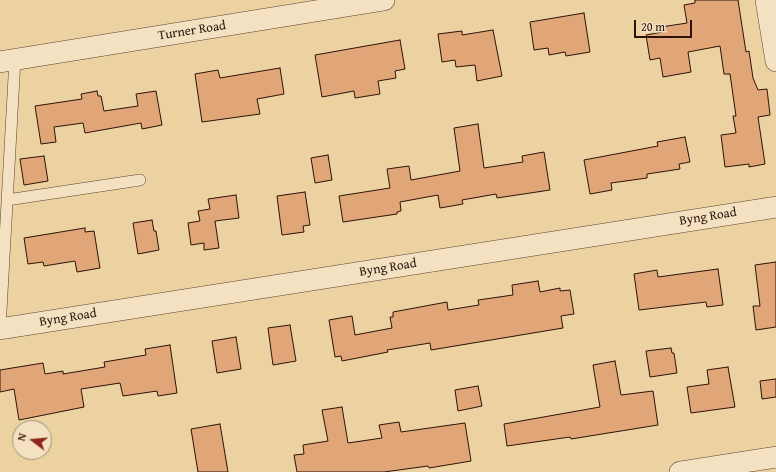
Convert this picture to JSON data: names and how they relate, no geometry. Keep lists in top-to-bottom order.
{
  "streets": {
    "street": ["Turner Road", "Byng Road"]
  },
  "scale_bar": "20 m",
  "north": "left"
}
